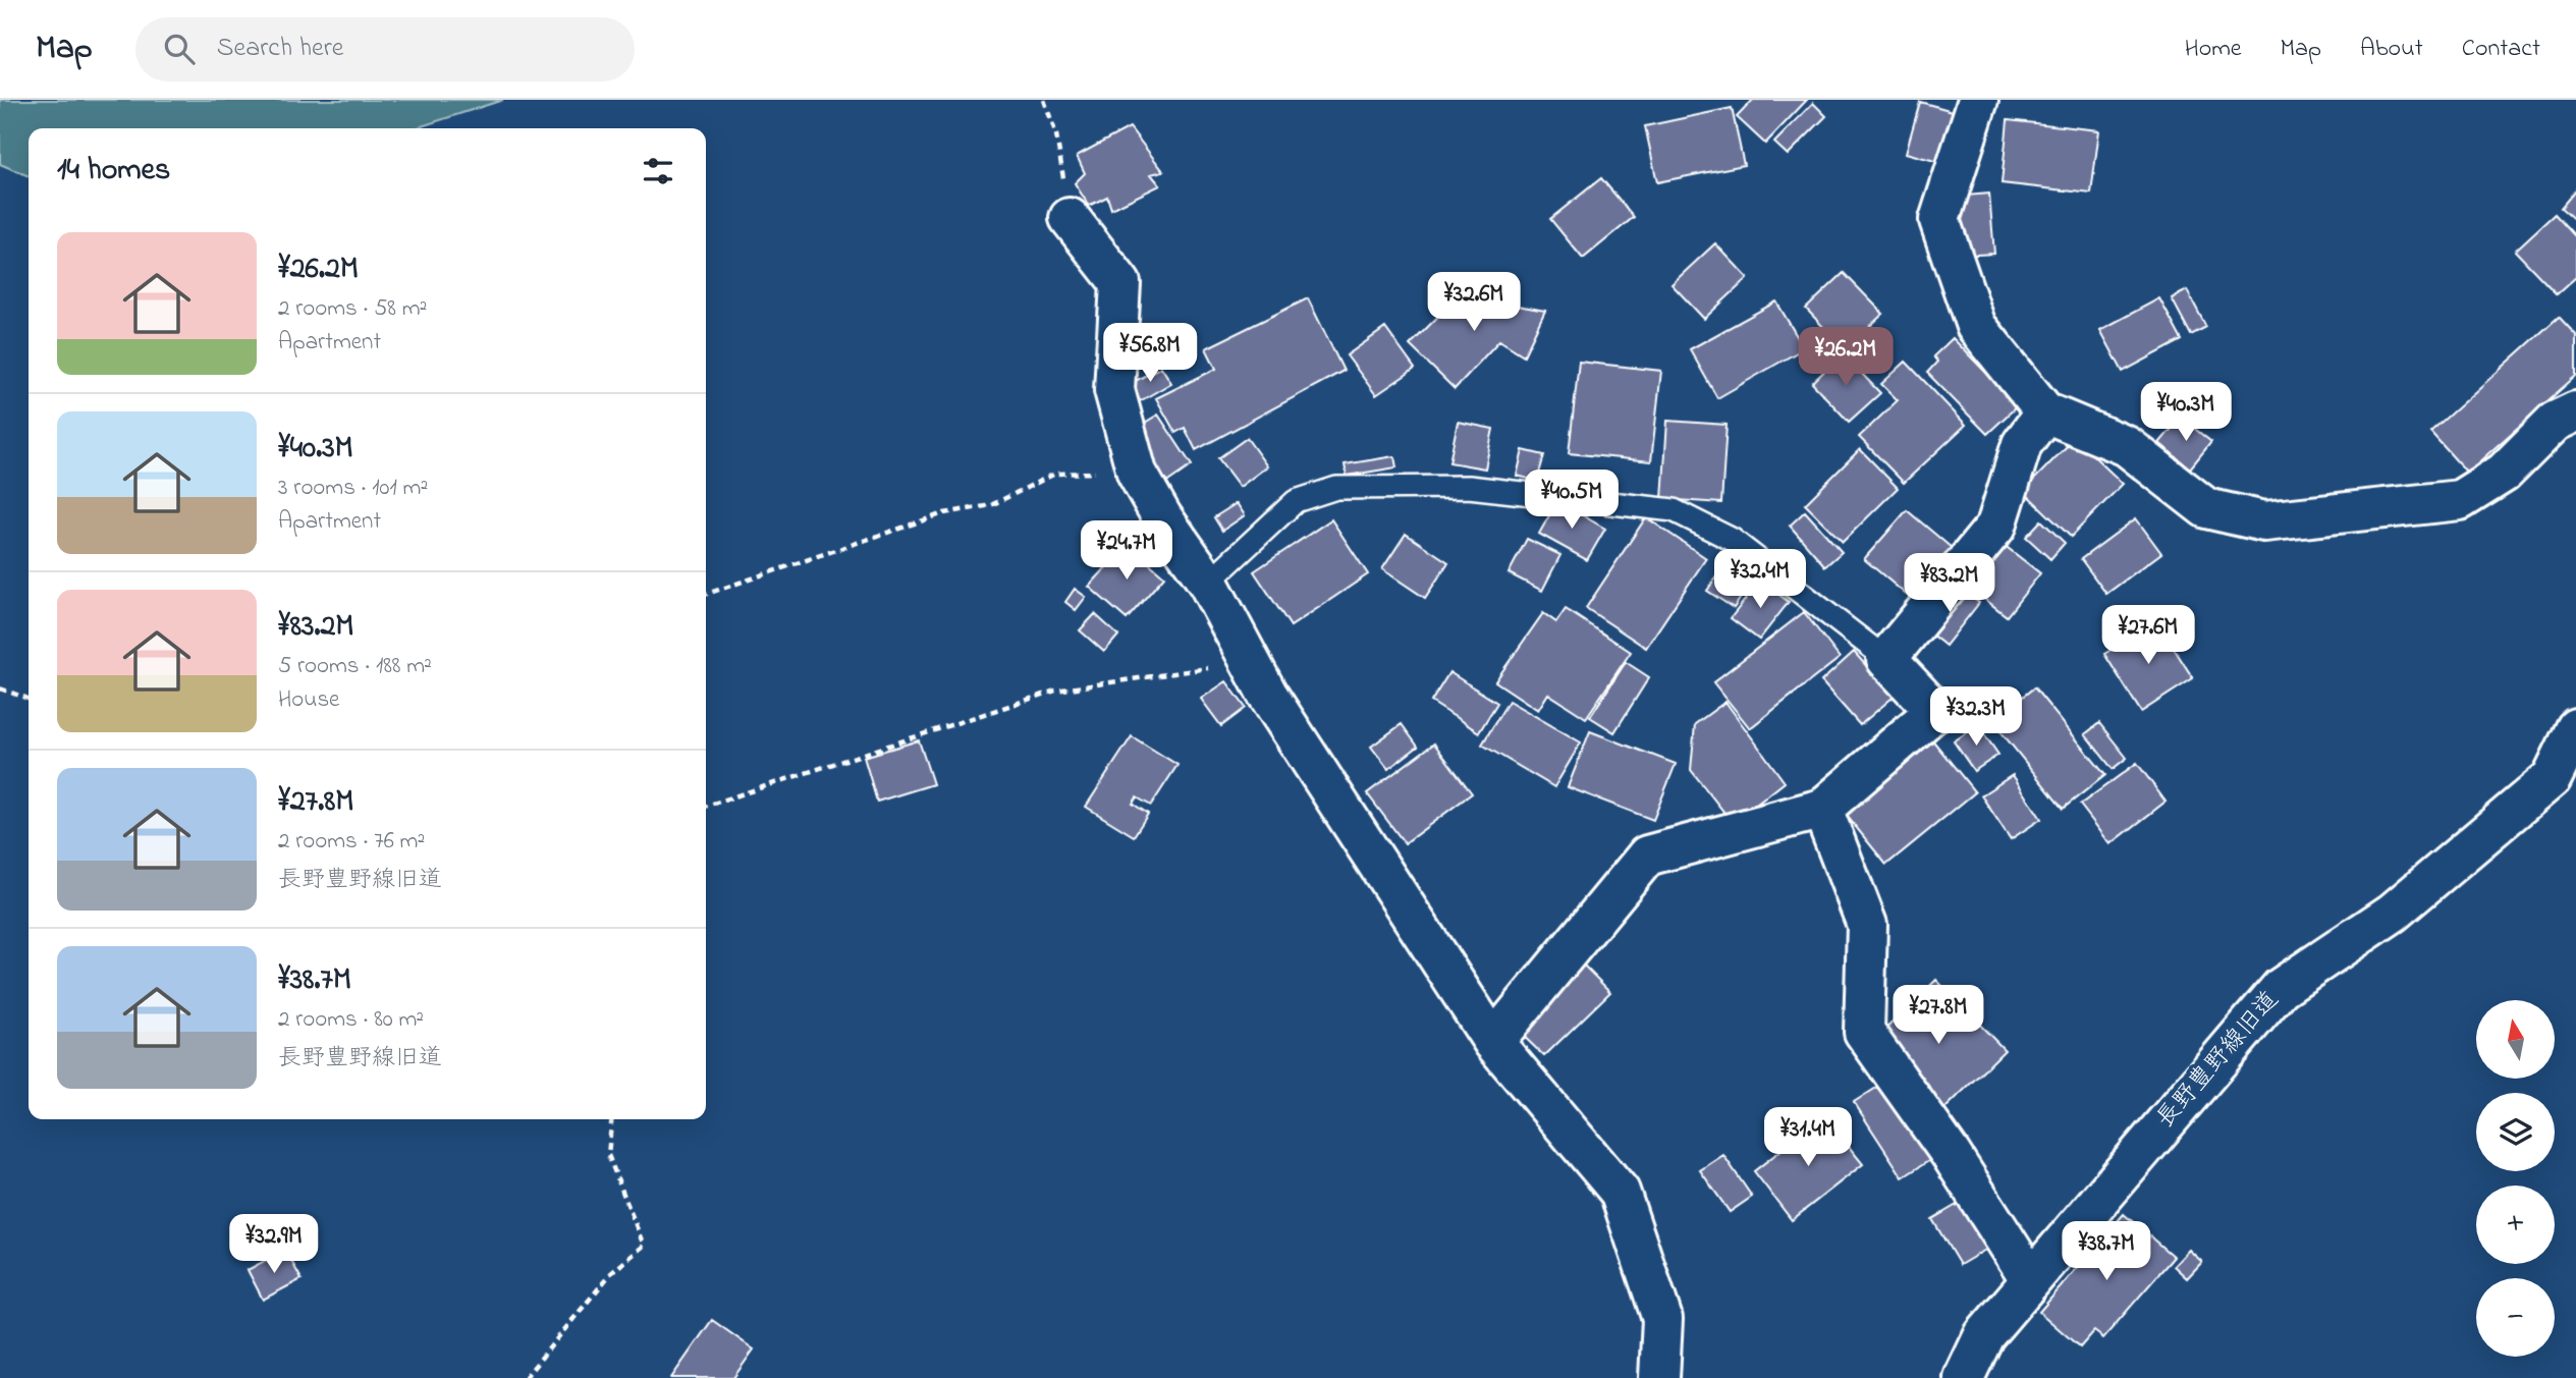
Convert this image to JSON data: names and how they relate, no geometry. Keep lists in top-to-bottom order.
{
  "streets": {
    "street": ["長野豊野線旧道"]
  },
  "north": "top",
  "page": {
    "header": "Map",
    "search": "Search here",
    "nav": [
      "Home",
      "Map",
      "About",
      "Contact"
    ],
    "heading": "14 homes",
    "list": [
      {
        "name": "¥26.2M",
        "note": "2 rooms · 58 m² · Apartment"
      },
      {
        "name": "¥40.3M",
        "note": "3 rooms · 101 m² · Apartment"
      },
      {
        "name": "¥83.2M",
        "note": "5 rooms · 188 m² · House"
      },
      {
        "name": "¥27.8M",
        "note": "2 rooms · 76 m² · 長野豊野線旧道"
      },
      {
        "name": "¥38.7M",
        "note": "2 rooms · 80 m² · 長野豊野線旧道"
      }
    ],
    "price": [
      "¥32.6M",
      "¥56.8M",
      "¥26.2M",
      "¥40.3M",
      "¥40.5M",
      "¥24.7M",
      "¥32.4M",
      "¥83.2M",
      "¥27.6M",
      "¥32.3M",
      "¥27.8M",
      "¥31.4M",
      "¥32.9M",
      "¥38.7M"
    ],
    "map_buttons": ["+", "−"]
  }
}
